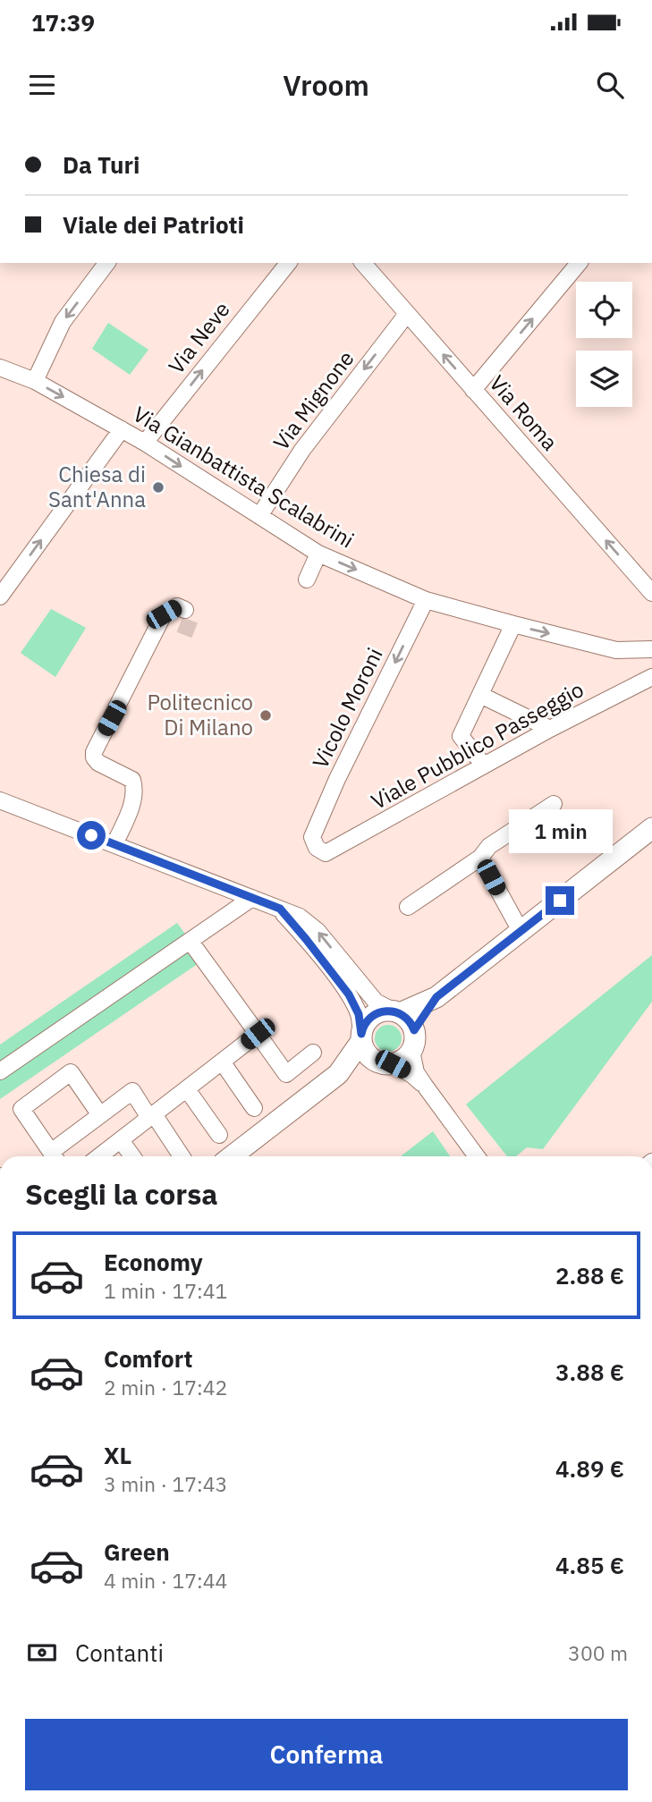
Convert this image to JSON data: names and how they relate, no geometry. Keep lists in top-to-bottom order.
{
  "streets": {
    "street": [
      "Via Neve",
      "Via Mignone",
      "Via Roma",
      "Via Gianbattista Scalabrini",
      "Vicolo Moroni",
      "Viale Pubblico Passeggio"
    ]
  },
  "crossings": [
    ["Via Neve", "Via Gianbattista Scalabrini"],
    ["Via Mignone", "Via Roma"],
    ["Via Mignone", "Via Gianbattista Scalabrini"],
    ["Via Gianbattista Scalabrini", "Vicolo Moroni"],
    ["Vicolo Moroni", "Viale Pubblico Passeggio"]
  ],
  "one_way": ["Via Mignone", "Via Roma", "Via Gianbattista Scalabrini"],
  "places": ["Chiesa di Sant'Anna", "Politecnico Di Milano"],
  "page": {
    "status": "17:39",
    "header": "Vroom",
    "banner": ["Da Turi", "Viale dei Patrioti"],
    "bubble": "1 min",
    "heading": "Scegli la corsa",
    "list": [
      {
        "name": "Economy",
        "note": "1 min · 17:41",
        "value": "2.88 €"
      },
      {
        "name": "Comfort",
        "note": "2 min · 17:42",
        "value": "3.88 €"
      },
      {
        "name": "XL",
        "note": "3 min · 17:43",
        "value": "4.89 €"
      },
      {
        "name": "Green",
        "note": "4 min · 17:44",
        "value": "4.85 €"
      }
    ],
    "pay": ["Contanti", "300 m"],
    "buttons": "Conferma"
  }
}
